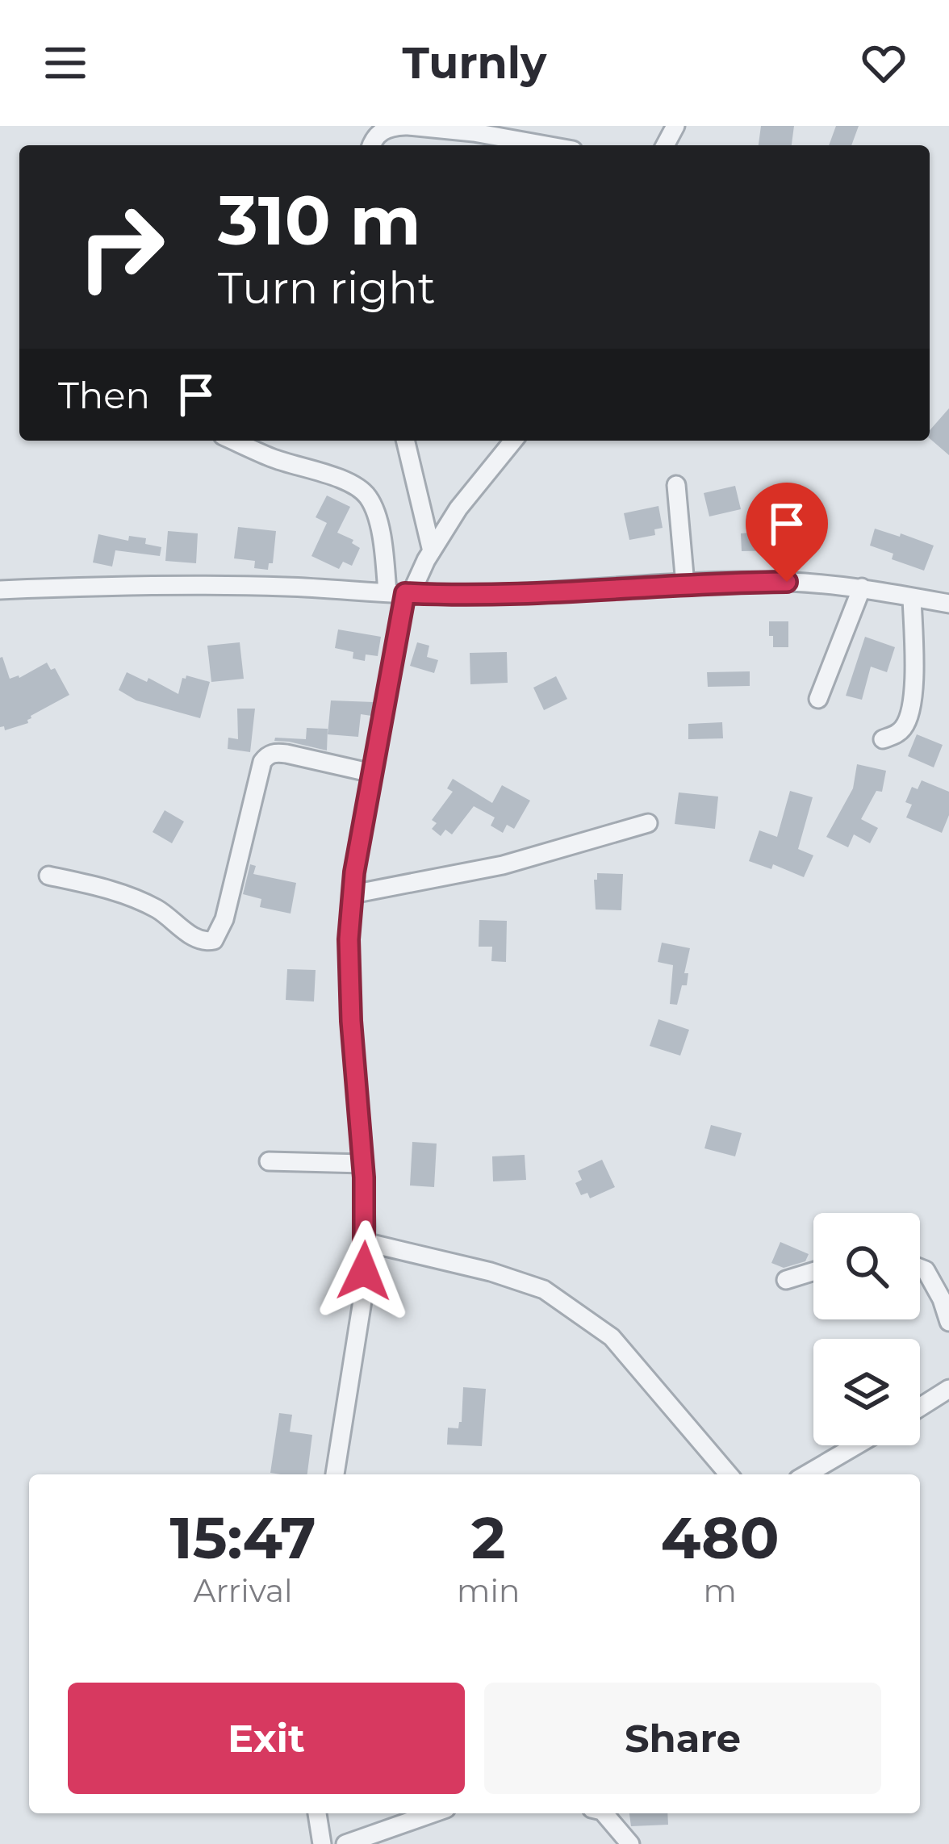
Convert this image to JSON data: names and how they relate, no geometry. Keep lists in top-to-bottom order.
{
  "page": {
    "header": "Turnly",
    "turn": ["310 m", "Turn right"],
    "then": "Then",
    "eta": [
      "15:47",
      "Arrival",
      "2",
      "min",
      "480",
      "m"
    ],
    "buttons": ["Exit", "Share"]
  }
}
